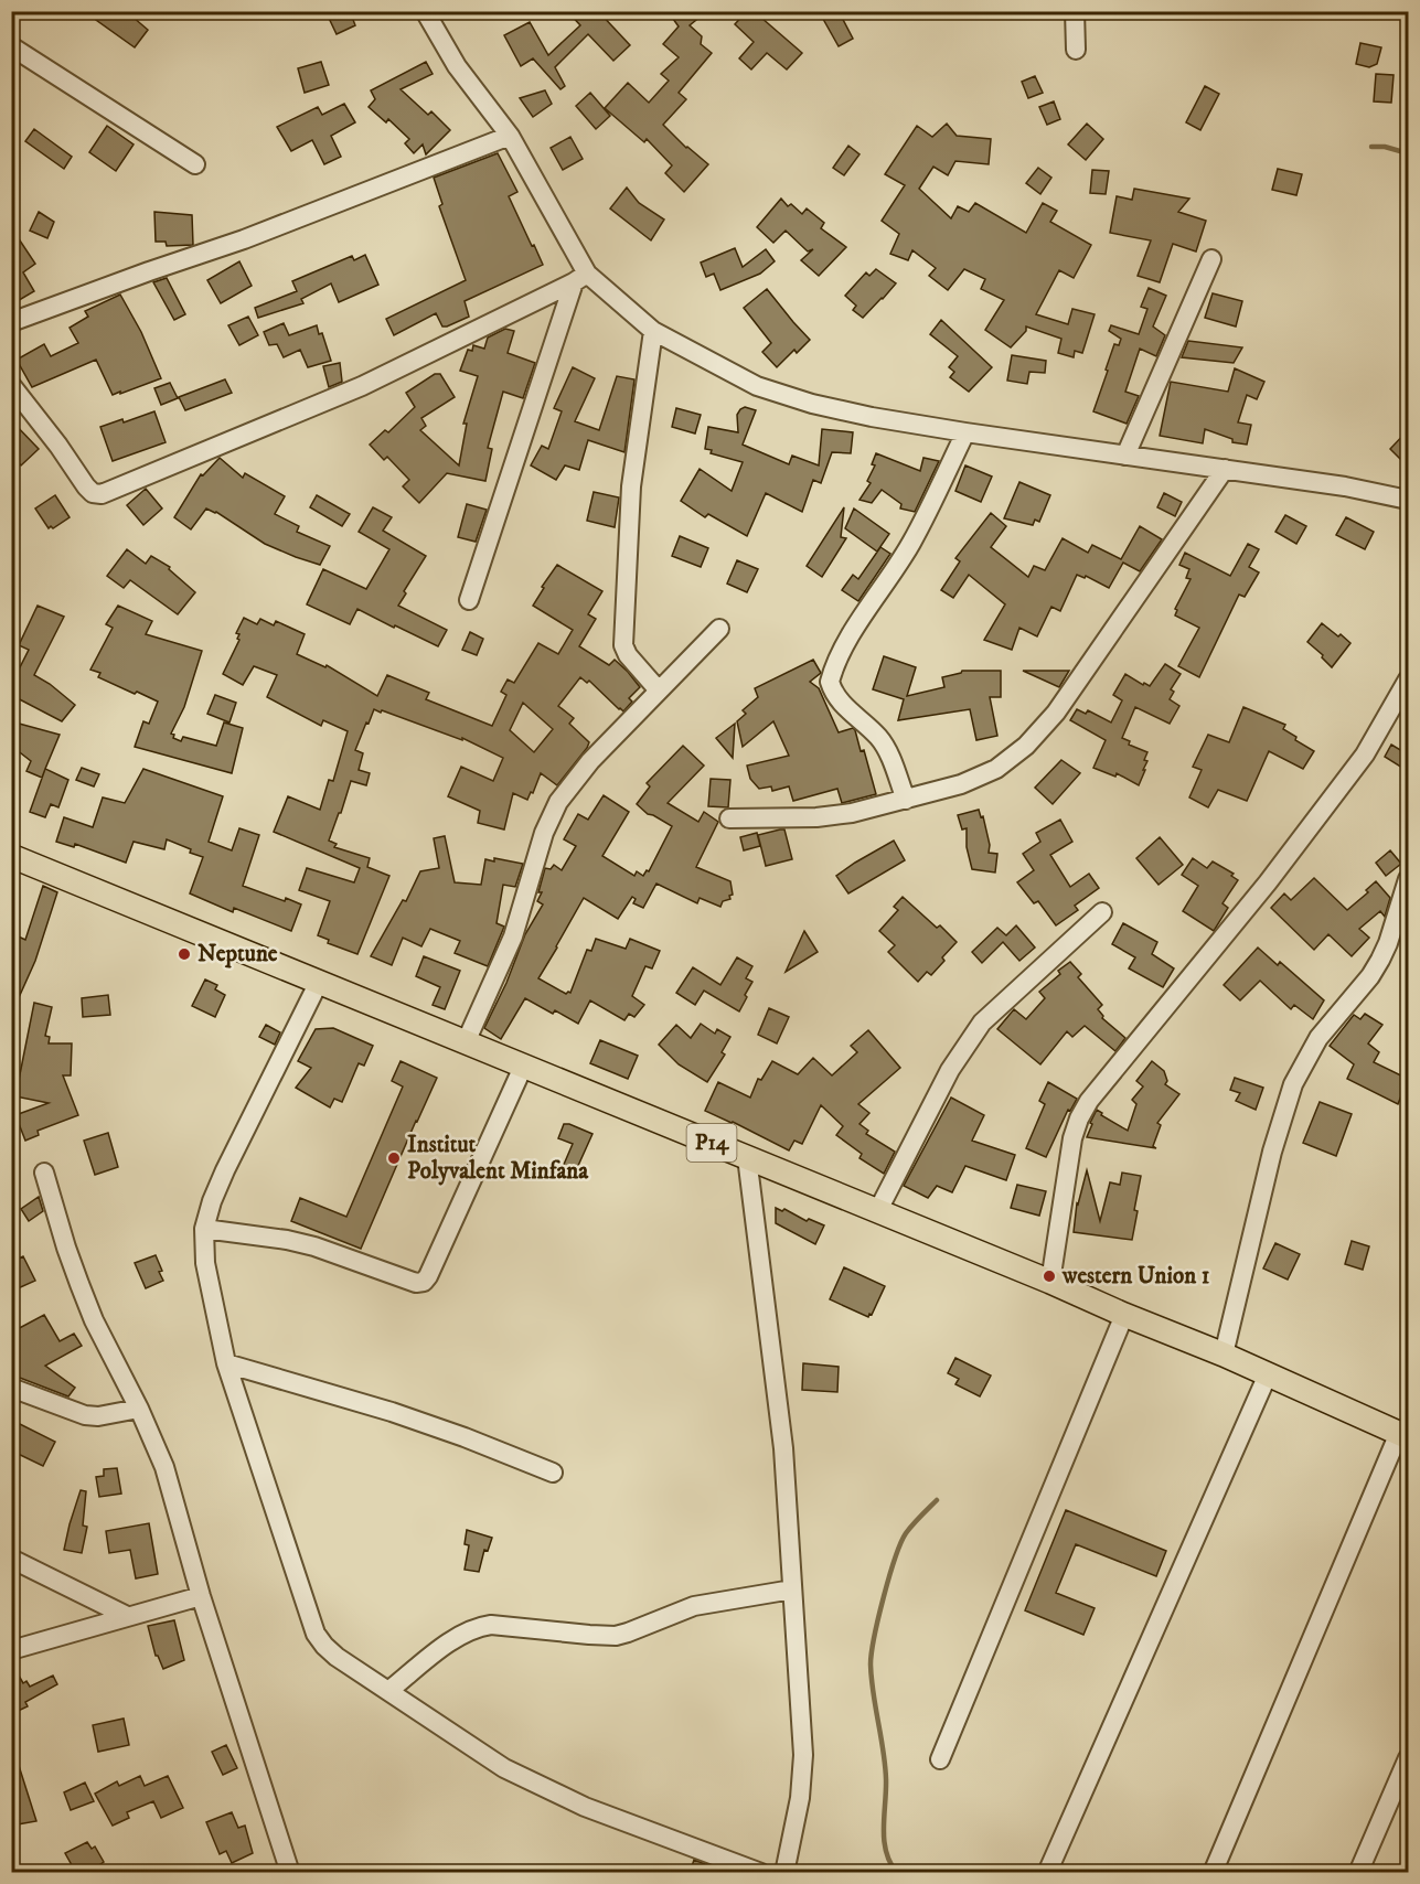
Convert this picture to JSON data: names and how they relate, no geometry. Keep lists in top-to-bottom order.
{
  "streets": {
    "main road": ["P14"]
  },
  "places": ["Neptune", "Institut Polyvalent Minfana", "western Union 1"]
}
